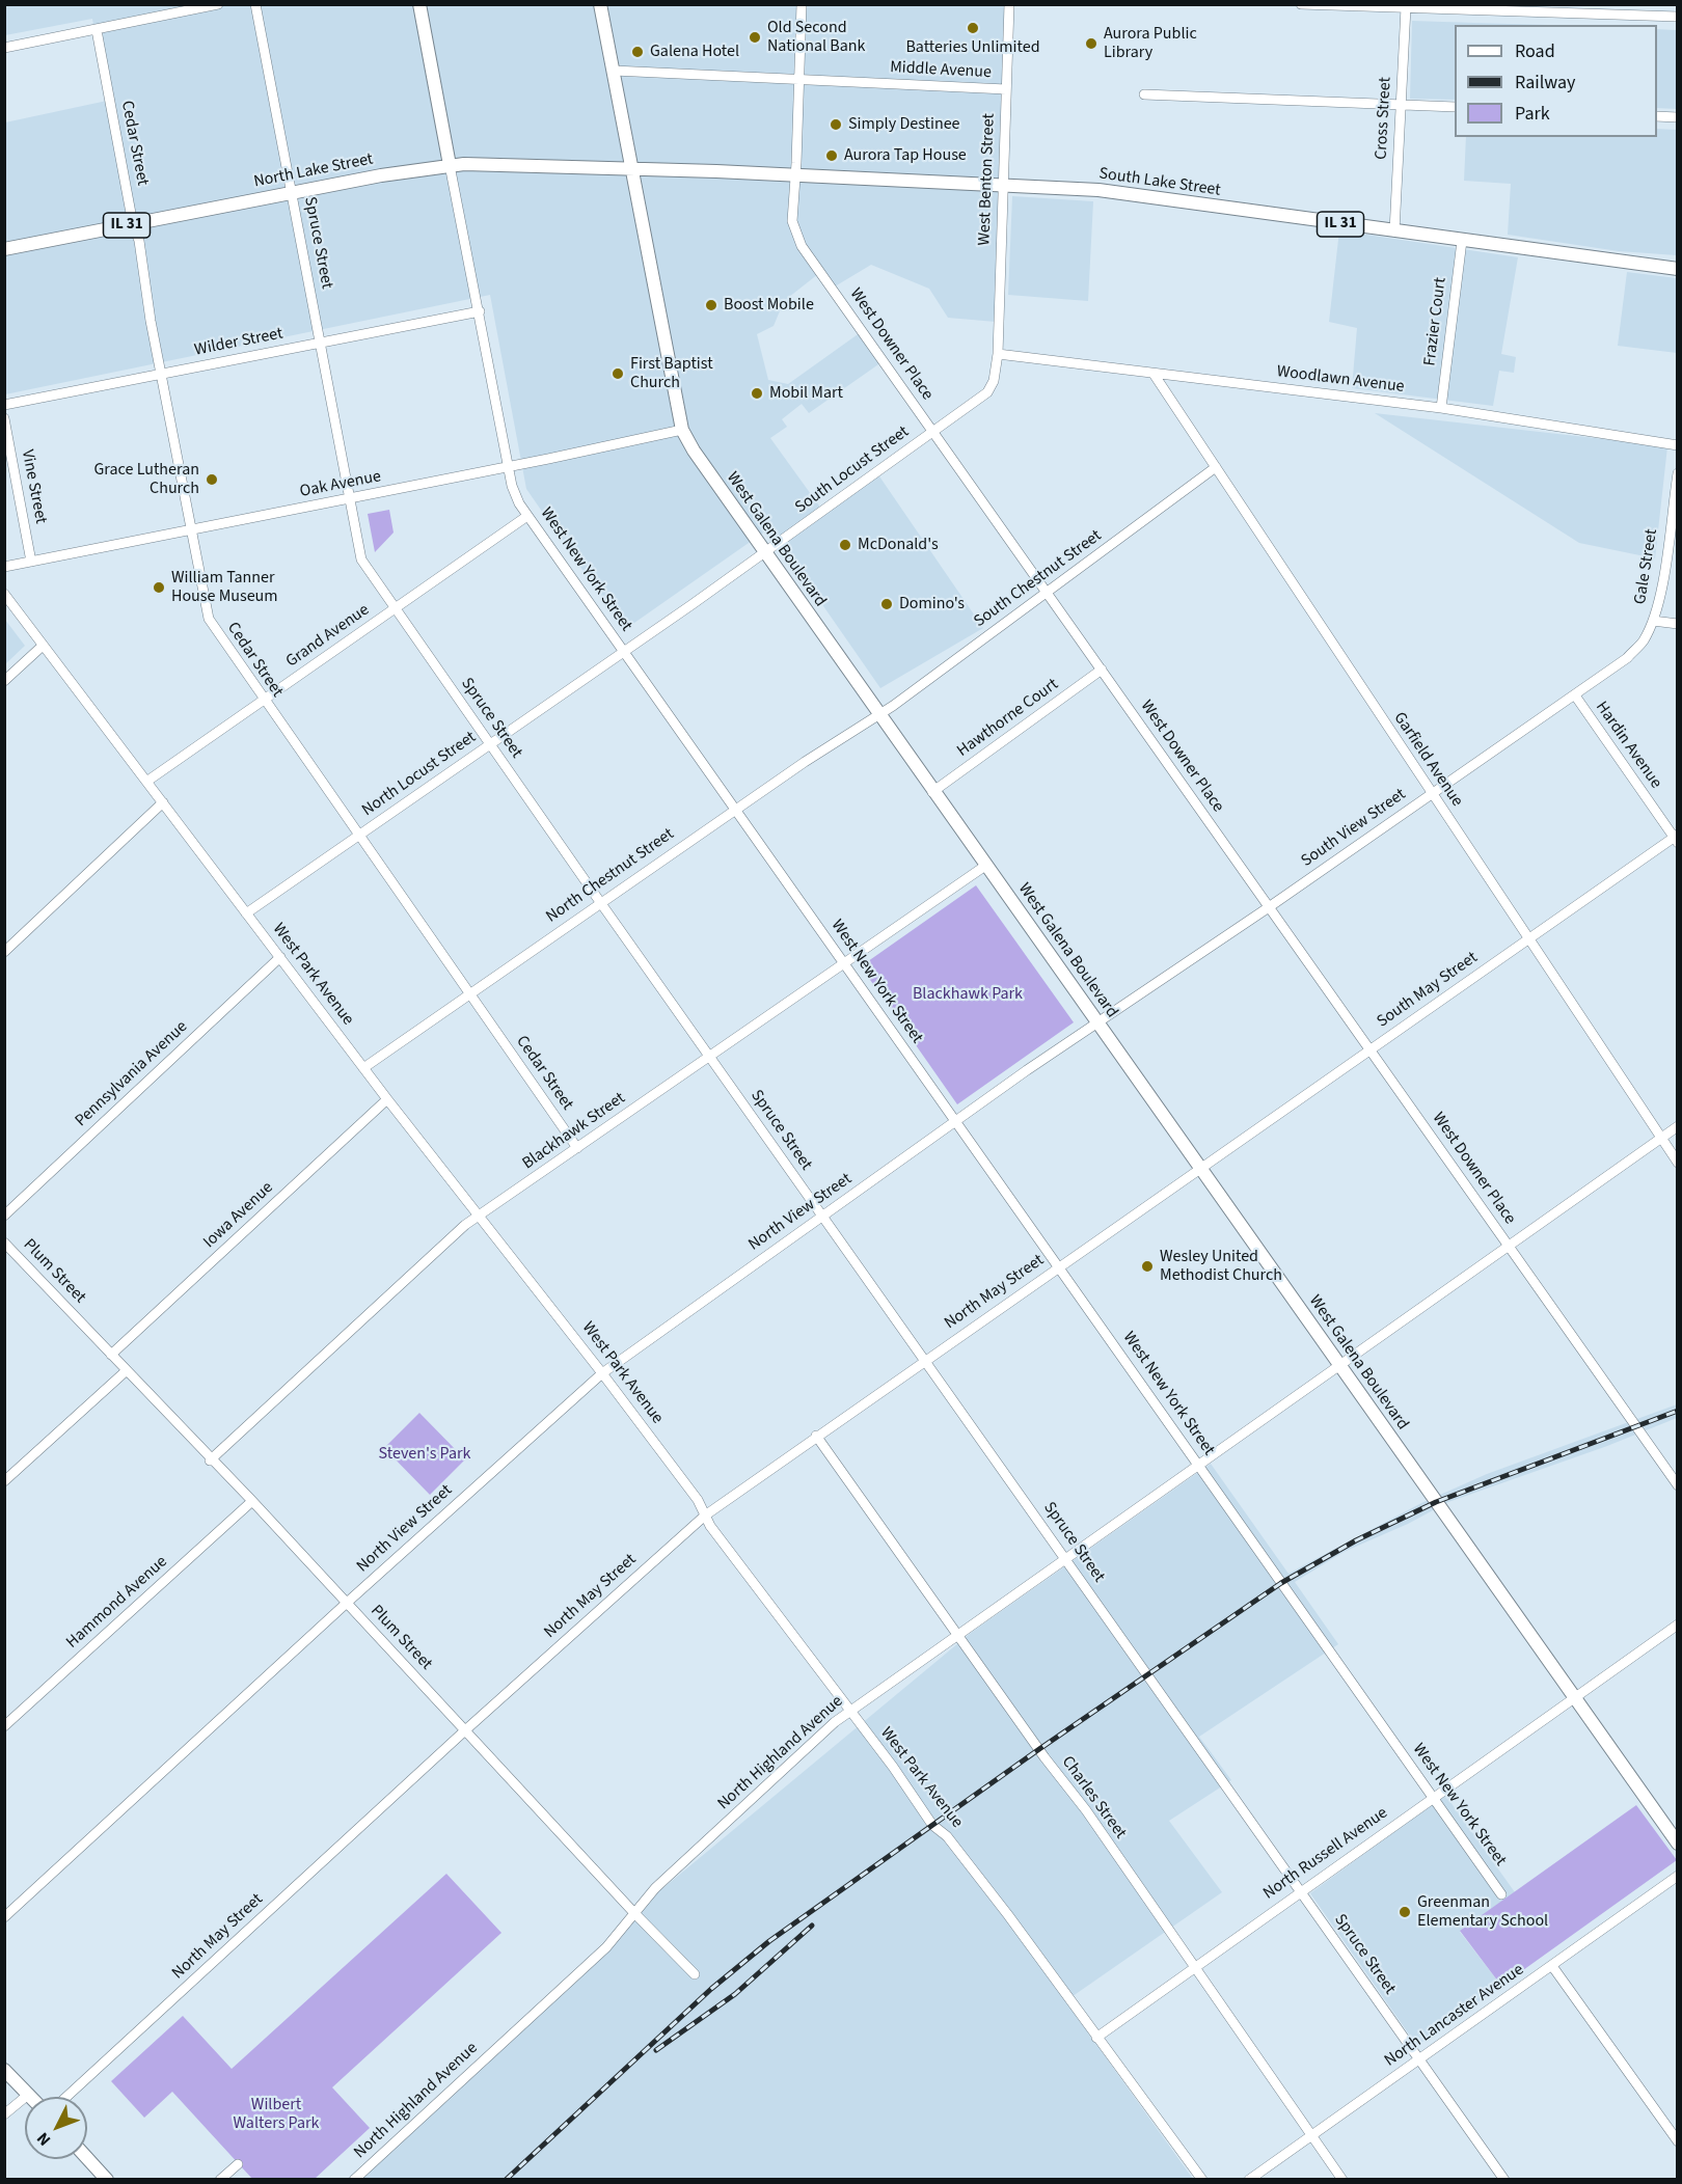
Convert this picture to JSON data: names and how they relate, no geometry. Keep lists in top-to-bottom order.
{
  "streets": {
    "main road": [
      "North Lake Street",
      "South Lake Street",
      "IL 31",
      "West Galena Boulevard",
      "West New York Street"
    ],
    "street": [
      "Middle Avenue",
      "Cross Street",
      "Cedar Street",
      "West Benton Street",
      "Spruce Street",
      "Frazier Court",
      "Wilder Street",
      "West Downer Place",
      "Woodlawn Avenue",
      "South Locust Street",
      "Oak Avenue",
      "Vine Street",
      "Gale Street",
      "South Chestnut Street",
      "Grand Avenue",
      "Hawthorne Court",
      "Hardin Avenue",
      "Garfield Avenue",
      "North Locust Street",
      "South View Street",
      "North Chestnut Street",
      "West Park Avenue",
      "South May Street",
      "Pennsylvania Avenue",
      "Blackhawk Street",
      "North View Street",
      "Iowa Avenue",
      "Plum Street",
      "North May Street",
      "Hammond Avenue",
      "North Highland Avenue",
      "Charles Street",
      "North Russell Avenue",
      "North Lancaster Avenue"
    ]
  },
  "crossings": [
    ["Middle Avenue", "West Benton Street"],
    ["Middle Avenue", "West Downer Place"],
    ["Middle Avenue", "West Galena Boulevard"],
    ["Cross Street", "South Lake Street"],
    ["Cedar Street", "North Lake Street"],
    ["Cedar Street", "Wilder Street"],
    ["Cedar Street", "Oak Avenue"],
    ["Cedar Street", "Grand Avenue"],
    ["Cedar Street", "North Locust Street"],
    ["Cedar Street", "North Chestnut Street"],
    ["Cedar Street", "Blackhawk Street"],
    ["North Lake Street", "South Lake Street"],
    ["North Lake Street", "Spruce Street"],
    ["North Lake Street", "West Galena Boulevard"],
    ["North Lake Street", "West New York Street"],
    ["West Benton Street", "South Lake Street"],
    ["West Benton Street", "Woodlawn Avenue"],
    ["West Benton Street", "South Locust Street"],
    ["South Lake Street", "Frazier Court"],
    ["South Lake Street", "West Downer Place"],
    ["South Lake Street", "West Galena Boulevard"],
    ["Spruce Street", "Wilder Street"],
    ["Spruce Street", "Oak Avenue"],
    ["Spruce Street", "Grand Avenue"],
    ["Spruce Street", "North Locust Street"],
    ["Spruce Street", "North Chestnut Street"],
    ["Spruce Street", "Blackhawk Street"],
    ["Spruce Street", "North View Street"],
    ["Spruce Street", "North May Street"],
    ["Spruce Street", "North Highland Avenue"],
    ["Spruce Street", "North Russell Avenue"],
    ["Spruce Street", "North Lancaster Avenue"],
    ["Frazier Court", "Woodlawn Avenue"],
    ["Wilder Street", "West New York Street"],
    ["West Downer Place", "South Locust Street"],
    ["West Downer Place", "South Chestnut Street"],
    ["West Downer Place", "Hawthorne Court"],
    ["West Downer Place", "South View Street"],
    ["West Downer Place", "South May Street"],
    ["West Downer Place", "North Highland Avenue"],
    ["Woodlawn Avenue", "South Locust Street"],
    ["Woodlawn Avenue", "Garfield Avenue"],
    ["South Locust Street", "West Galena Boulevard"],
    ["South Locust Street", "North Locust Street"],
    ["Oak Avenue", "Vine Street"],
    ["Oak Avenue", "West Galena Boulevard"],
    ["Oak Avenue", "West New York Street"],
    ["West Galena Boulevard", "South Chestnut Street"],
    ["West Galena Boulevard", "Hawthorne Court"],
    ["West Galena Boulevard", "North Locust Street"],
    ["West Galena Boulevard", "South View Street"],
    ["West Galena Boulevard", "North Chestnut Street"],
    ["West Galena Boulevard", "South May Street"],
    ["West Galena Boulevard", "Blackhawk Street"],
    ["West Galena Boulevard", "North View Street"],
    ["West Galena Boulevard", "North May Street"],
    ["West Galena Boulevard", "North Highland Avenue"],
    ["West Galena Boulevard", "North Russell Avenue"],
    ["Gale Street", "South View Street"],
    ["West New York Street", "Grand Avenue"],
    ["West New York Street", "North Locust Street"],
    ["West New York Street", "North Chestnut Street"],
    ["West New York Street", "Blackhawk Street"],
    ["West New York Street", "North View Street"],
    ["West New York Street", "North May Street"],
    ["West New York Street", "North Highland Avenue"],
    ["West New York Street", "North Russell Avenue"],
    ["South Chestnut Street", "Garfield Avenue"],
    ["South Chestnut Street", "North Chestnut Street"],
    ["Grand Avenue", "West Park Avenue"],
    ["Hardin Avenue", "South View Street"],
    ["Hardin Avenue", "South May Street"],
    ["Garfield Avenue", "South View Street"],
    ["Garfield Avenue", "South May Street"],
    ["Garfield Avenue", "North Highland Avenue"],
    ["North Locust Street", "West Park Avenue"],
    ["South View Street", "North View Street"],
    ["North Chestnut Street", "West Park Avenue"],
    ["West Park Avenue", "Pennsylvania Avenue"],
    ["West Park Avenue", "Blackhawk Street"],
    ["West Park Avenue", "North View Street"],
    ["West Park Avenue", "Iowa Avenue"],
    ["West Park Avenue", "North May Street"],
    ["West Park Avenue", "North Highland Avenue"],
    ["West Park Avenue", "North Russell Avenue"],
    ["South May Street", "North May Street"],
    ["Blackhawk Street", "Plum Street"],
    ["North View Street", "Plum Street"],
    ["Iowa Avenue", "Plum Street"],
    ["Plum Street", "North May Street"],
    ["Plum Street", "Hammond Avenue"],
    ["Plum Street", "North Highland Avenue"],
    ["North May Street", "Charles Street"],
    ["North Highland Avenue", "Charles Street"],
    ["Charles Street", "North Russell Avenue"],
    ["Charles Street", "North Lancaster Avenue"]
  ],
  "parks": ["Blackhawk Park", "Steven's Park", "Wilbert Walters Park"],
  "places": [
    "Batteries Unlimited",
    "Old Second National Bank",
    "Aurora Public Library",
    "Galena Hotel",
    "Simply Destinee",
    "Aurora Tap House",
    "Boost Mobile",
    "First Baptist Church",
    "Mobil Mart",
    "Grace Lutheran Church",
    "McDonald's",
    "William Tanner House Museum",
    "Domino's",
    "Wesley United Methodist Church",
    "Greenman Elementary School"
  ],
  "legend": ["Road", "Railway", "Park"],
  "north": "bottom left"
}
